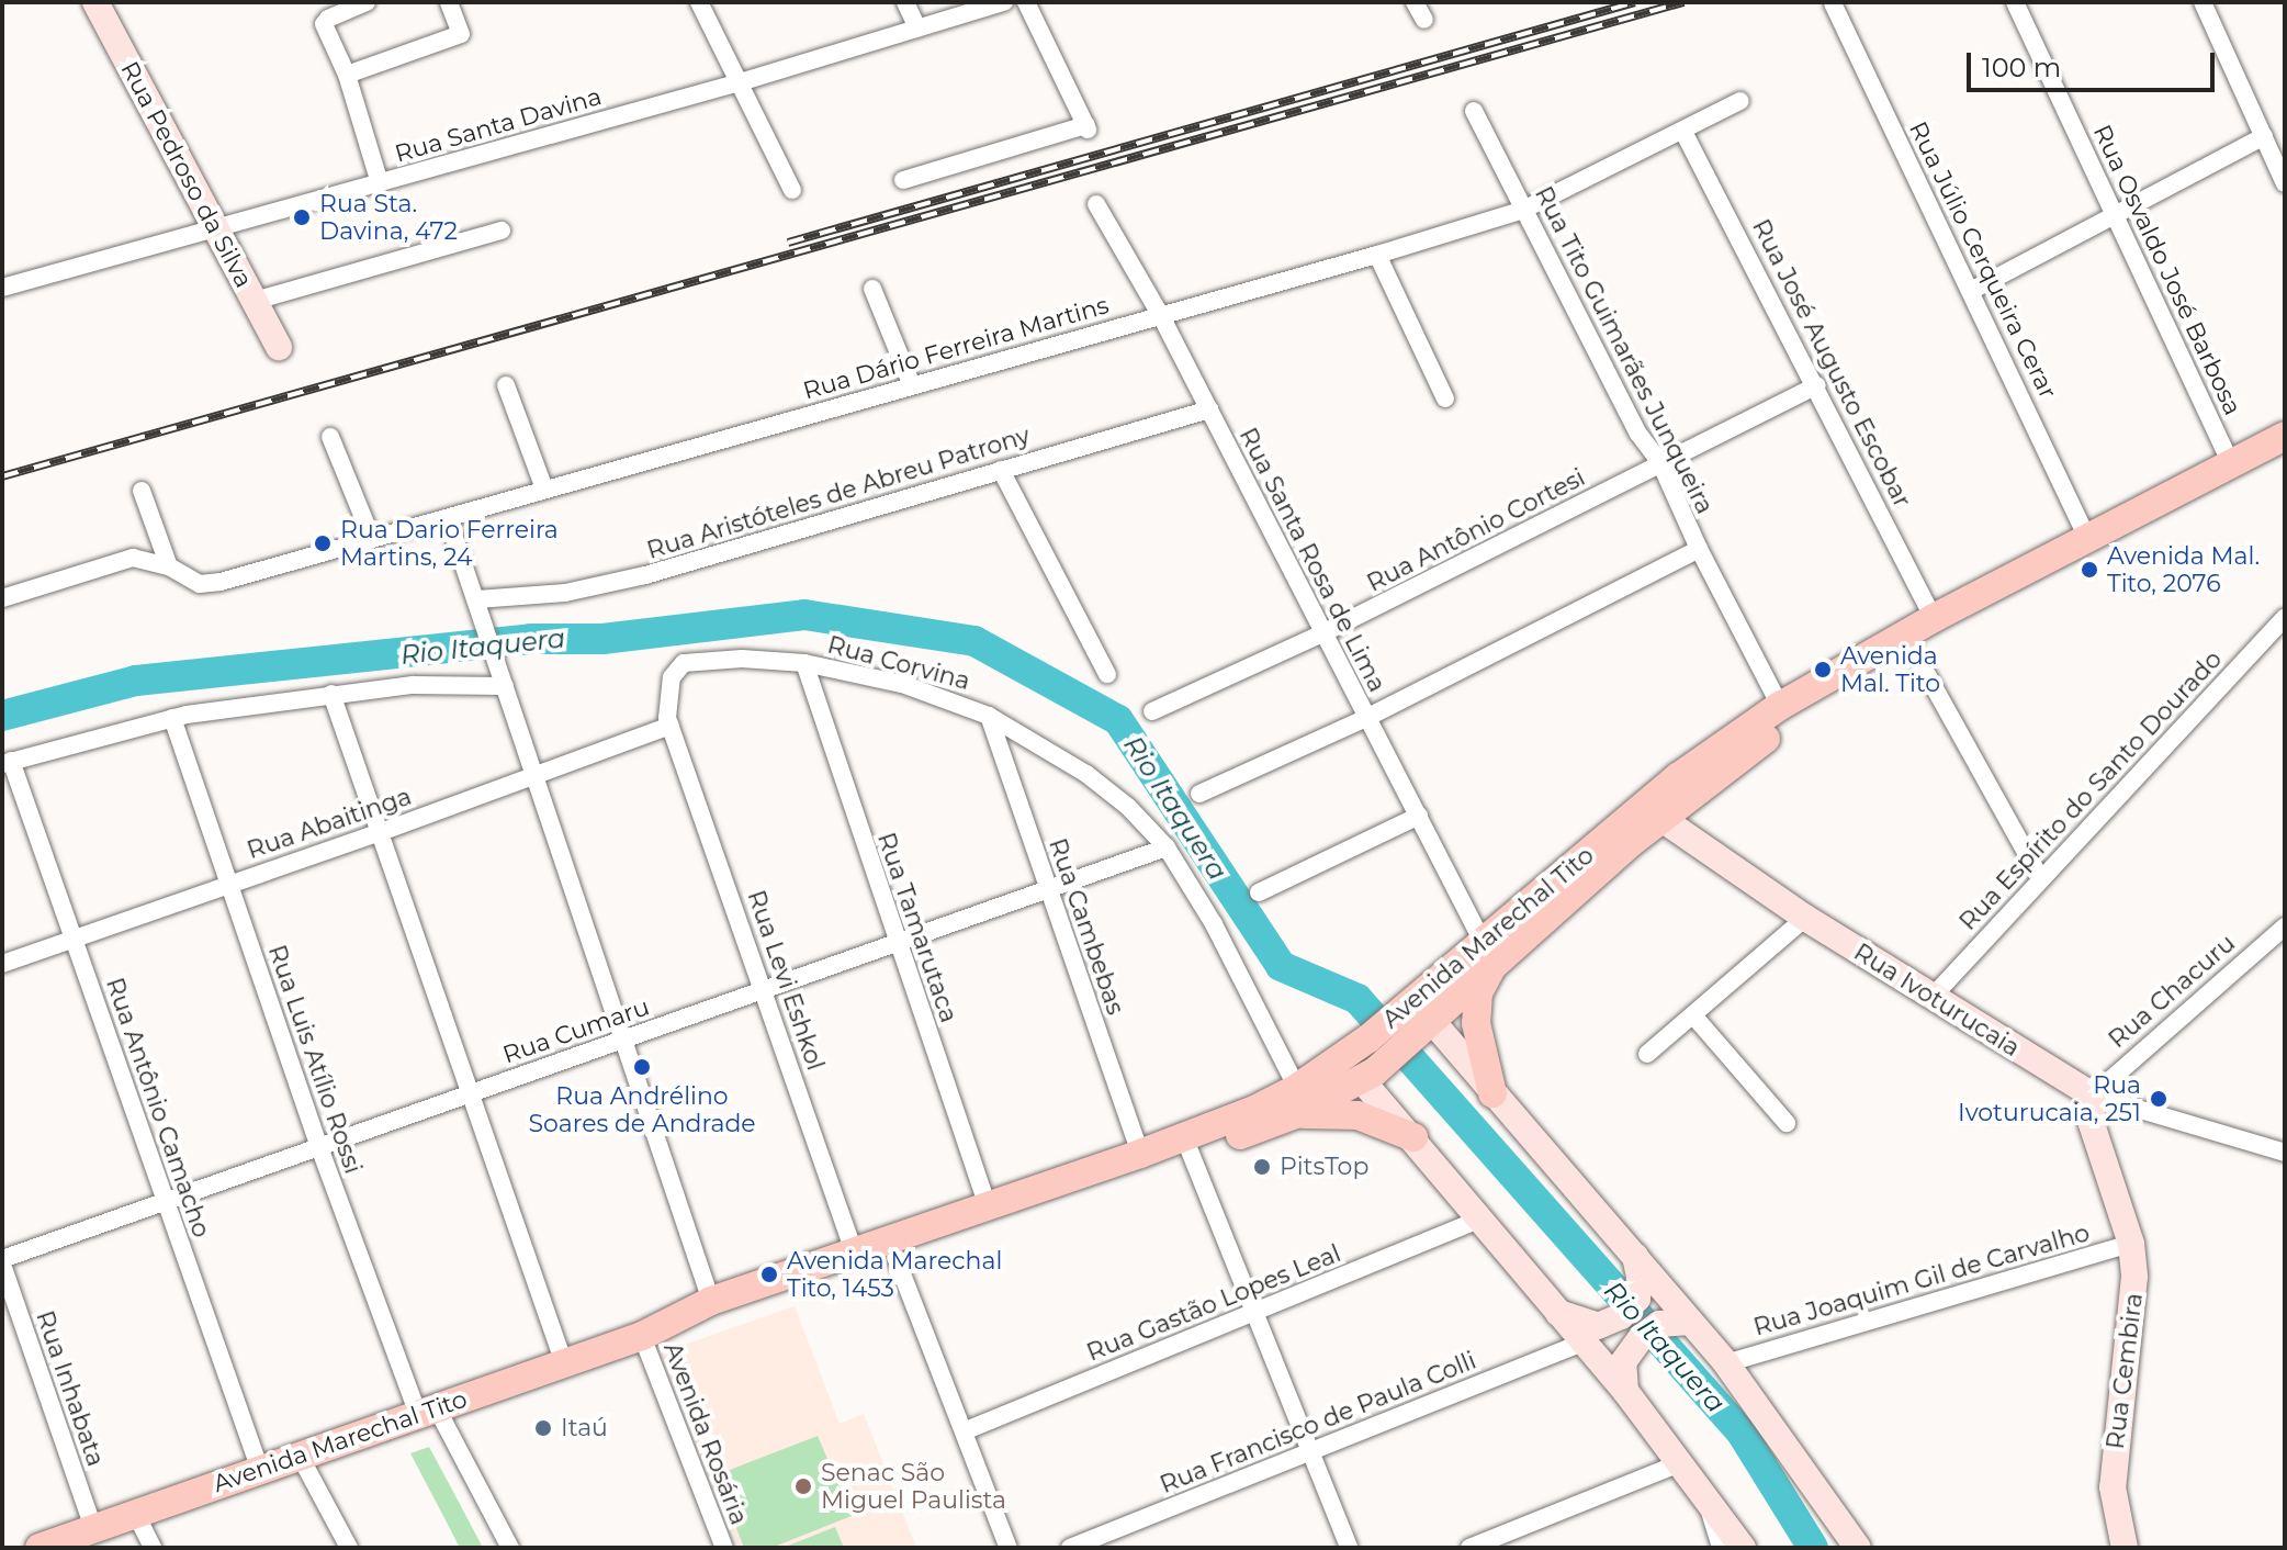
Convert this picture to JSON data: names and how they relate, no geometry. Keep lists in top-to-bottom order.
{
  "streets": {
    "main road": ["Avenida Marechal Tito"],
    "street": [
      "Rua Santa Davina",
      "Rua Pedroso da Silva",
      "Rua Júlio Cerqueira Cerar",
      "Rua Osvaldo José Barbosa",
      "Rua Dário Ferreira Martins",
      "Rua Tito Guimarães Junqueira",
      "Rua José Augusto Escobar",
      "Rua Aristóteles de Abreu Patrony",
      "Rua Antônio Cortesi",
      "Rua Santa Rosa de Lima",
      "Rua Corvina",
      "Rua Espírito do Santo Dourado",
      "Rua Abaitinga",
      "Rua Cambebas",
      "Rua Tamarutaca",
      "Rua Levi Eshkol",
      "Rua Chacuru",
      "Rua Ivoturucaia",
      "Rua Cumaru",
      "Rua Luis Atílio Rossi",
      "Rua Antônio Camacho",
      "Rua Joaquim Gil de Carvalho",
      "Rua Gastão Lopes Leal",
      "Rua Cembira",
      "Rua Inhabata",
      "Rua Francisco de Paula Colli",
      "Avenida Rosária"
    ]
  },
  "crossings": [
    ["Rua Santa Davina", "Rua Pedroso da Silva"],
    ["Rua Júlio Cerqueira Cerar", "Avenida Marechal Tito"],
    ["Rua Osvaldo José Barbosa", "Avenida Marechal Tito"],
    ["Rua Dário Ferreira Martins", "Rua Tito Guimarães Junqueira"],
    ["Rua Dário Ferreira Martins", "Rua José Augusto Escobar"],
    ["Rua Dário Ferreira Martins", "Rua Santa Rosa de Lima"],
    ["Rua Tito Guimarães Junqueira", "Rua Antônio Cortesi"],
    ["Rua Tito Guimarães Junqueira", "Avenida Marechal Tito"],
    ["Rua José Augusto Escobar", "Rua Antônio Cortesi"],
    ["Rua José Augusto Escobar", "Avenida Marechal Tito"],
    ["Rua Aristóteles de Abreu Patrony", "Rua Santa Rosa de Lima"],
    ["Rua Antônio Cortesi", "Rua Santa Rosa de Lima"],
    ["Rua Santa Rosa de Lima", "Avenida Marechal Tito"],
    ["Rua Corvina", "Rua Abaitinga"],
    ["Rua Corvina", "Rua Cambebas"],
    ["Rua Corvina", "Rua Tamarutaca"],
    ["Rua Corvina", "Avenida Marechal Tito"],
    ["Rua Corvina", "Rua Levi Eshkol"],
    ["Rua Corvina", "Rua Cumaru"],
    ["Rua Espírito do Santo Dourado", "Rua Ivoturucaia"],
    ["Rua Abaitinga", "Rua Levi Eshkol"],
    ["Rua Abaitinga", "Rua Luis Atílio Rossi"],
    ["Rua Abaitinga", "Rua Antônio Camacho"],
    ["Rua Cambebas", "Avenida Marechal Tito"],
    ["Rua Cambebas", "Rua Cumaru"],
    ["Rua Tamarutaca", "Avenida Marechal Tito"],
    ["Rua Tamarutaca", "Rua Cumaru"],
    ["Avenida Marechal Tito", "Rua Levi Eshkol"],
    ["Avenida Marechal Tito", "Rua Ivoturucaia"],
    ["Avenida Marechal Tito", "Rua Luis Atílio Rossi"],
    ["Avenida Marechal Tito", "Rua Antônio Camacho"],
    ["Avenida Marechal Tito", "Rua Inhabata"],
    ["Avenida Marechal Tito", "Avenida Rosária"],
    ["Rua Levi Eshkol", "Rua Cumaru"],
    ["Rua Chacuru", "Rua Ivoturucaia"],
    ["Rua Chacuru", "Rua Cembira"],
    ["Rua Ivoturucaia", "Rua Cembira"],
    ["Rua Cumaru", "Rua Luis Atílio Rossi"],
    ["Rua Cumaru", "Rua Antônio Camacho"],
    ["Rua Cumaru", "Rua Inhabata"],
    ["Rua Joaquim Gil de Carvalho", "Rua Cembira"]
  ],
  "water": ["Rio Itaquera"],
  "places": [
    "Rua Sta. Davina, 472",
    "Rua Dario Ferreira Martins, 24",
    "Avenida Mal. Tito, 2076",
    "Avenida Mal. Tito",
    "Rua Andrélino Soares de Andrade",
    "Rua Ivoturucaia, 251",
    "PitsTop",
    "Avenida Marechal Tito, 1453",
    "Itaú",
    "Senac São Miguel Paulista"
  ],
  "scale_bar": "100 m"
}
